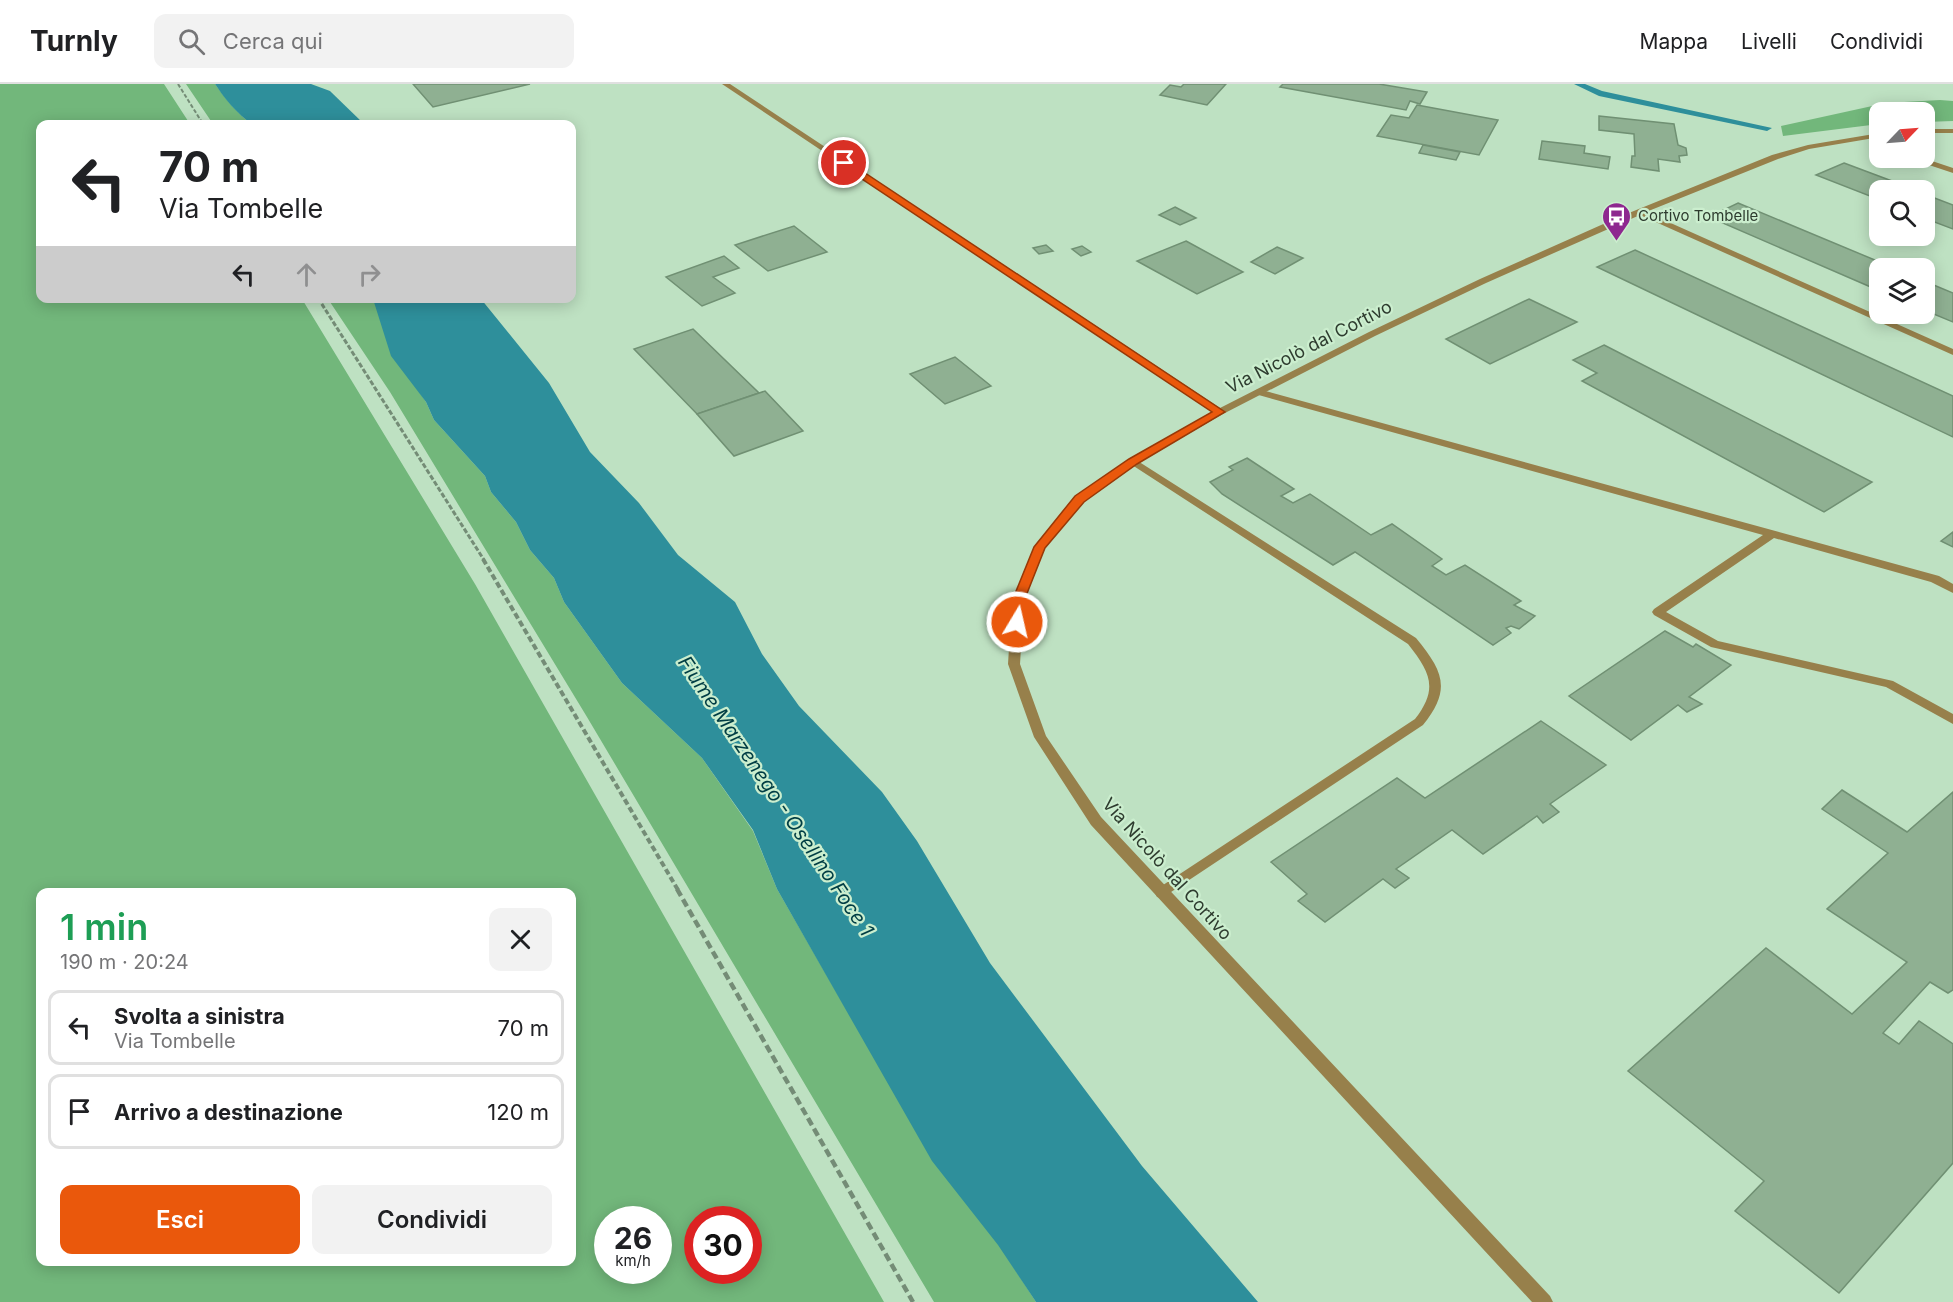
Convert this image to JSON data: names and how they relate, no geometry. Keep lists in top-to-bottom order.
{
  "streets": {
    "street": ["Via Nicolò dal Cortivo"]
  },
  "water": ["Fiume Marzenego - Osellino Foce 1"],
  "places": {
    "bus stop": ["Cortivo Tombelle"]
  },
  "north": "top right",
  "page": {
    "header": "Turnly",
    "search": "Cerca qui",
    "nav": ["Mappa", "Livelli", "Condividi"],
    "turn": ["70 m", "Via Tombelle"],
    "heading": ["1 min", "190 m · 20:24"],
    "list": [
      {
        "name": "Svolta a sinistra",
        "note": "Via Tombelle",
        "value": "70 m"
      },
      {
        "name": "Arrivo a destinazione",
        "value": "120 m"
      }
    ],
    "buttons": ["Esci", "Condividi"],
    "speed": "26 km/h",
    "limit": "30"
  }
}
